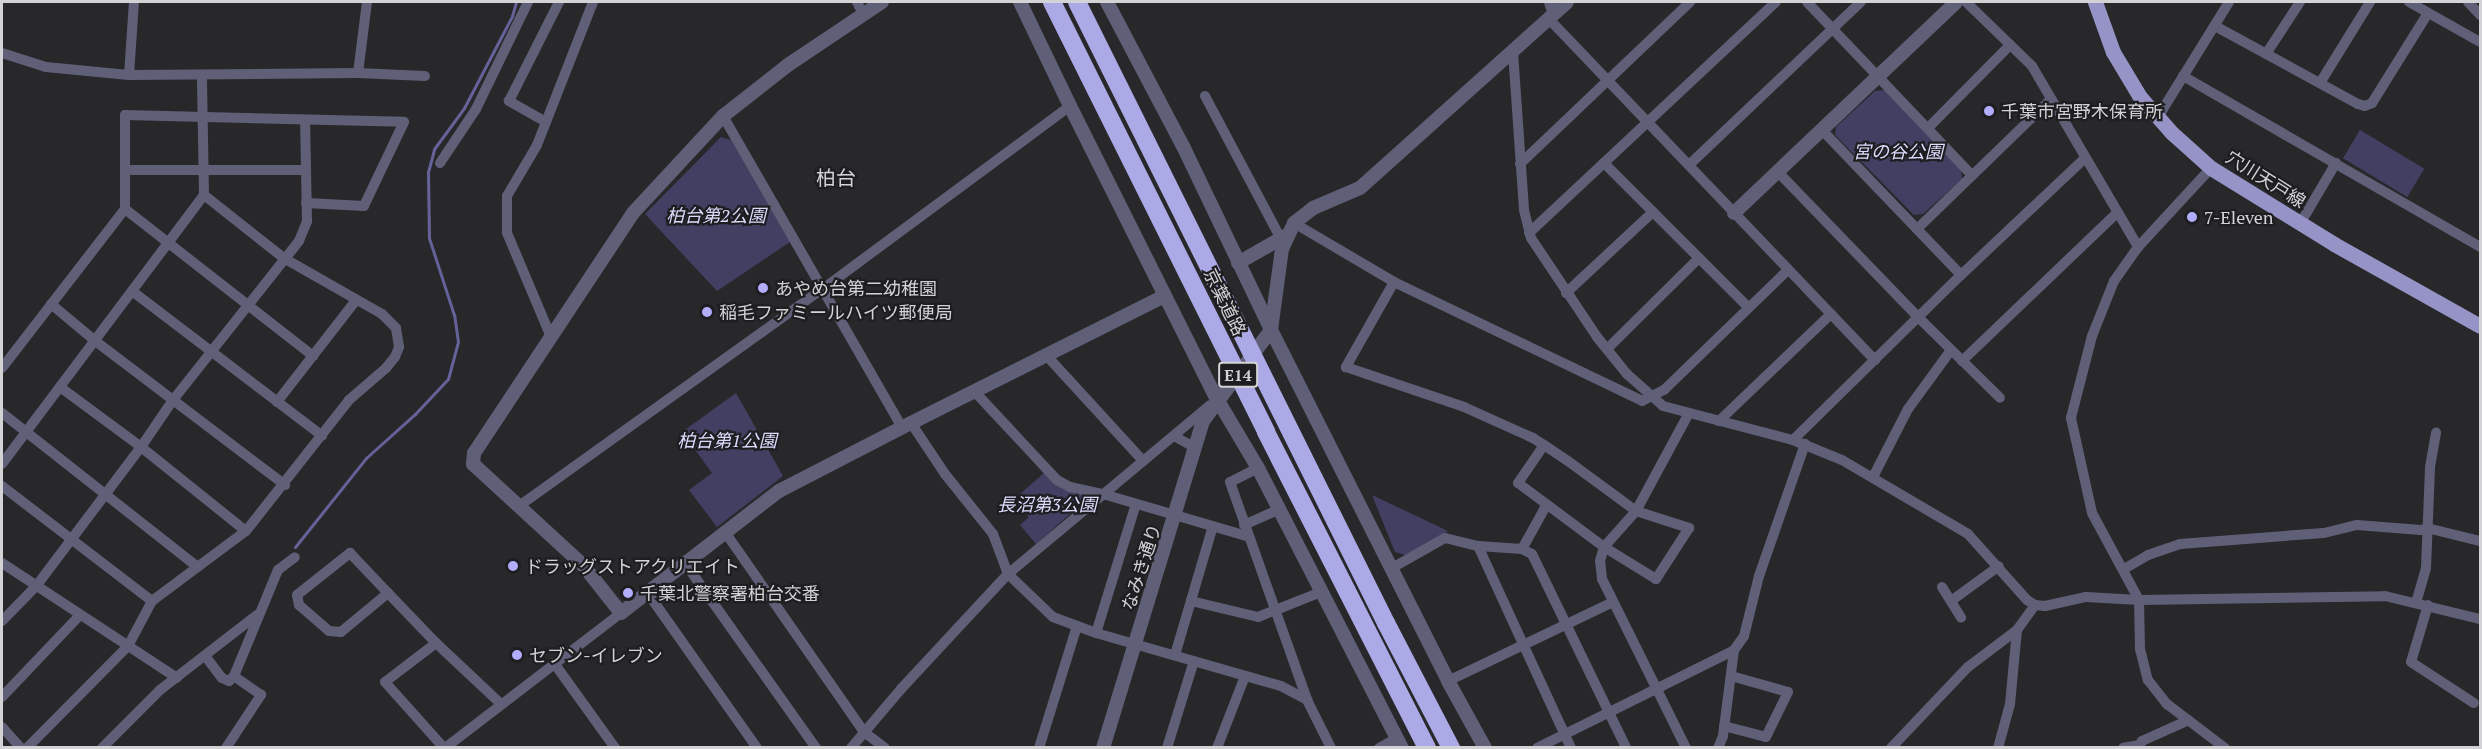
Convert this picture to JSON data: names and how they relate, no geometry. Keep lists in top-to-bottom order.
{
  "streets": {
    "highway": ["京葉道路", "E14"],
    "main road": ["穴川天戸線"],
    "street": ["なみき通り"]
  },
  "districts": ["柏台"],
  "parks": [
    "宮の谷公園",
    "柏台第2公園",
    "柏台第1公園",
    "長沼第3公園"
  ],
  "places": [
    "千葉市宮野木保育所",
    "7-Eleven",
    "あやめ台第二幼稚園",
    "稲毛ファミールハイツ郵便局",
    "ドラッグストアクリエイト",
    "千葉北警察署柏台交番",
    "セブン-イレブン"
  ]
}
